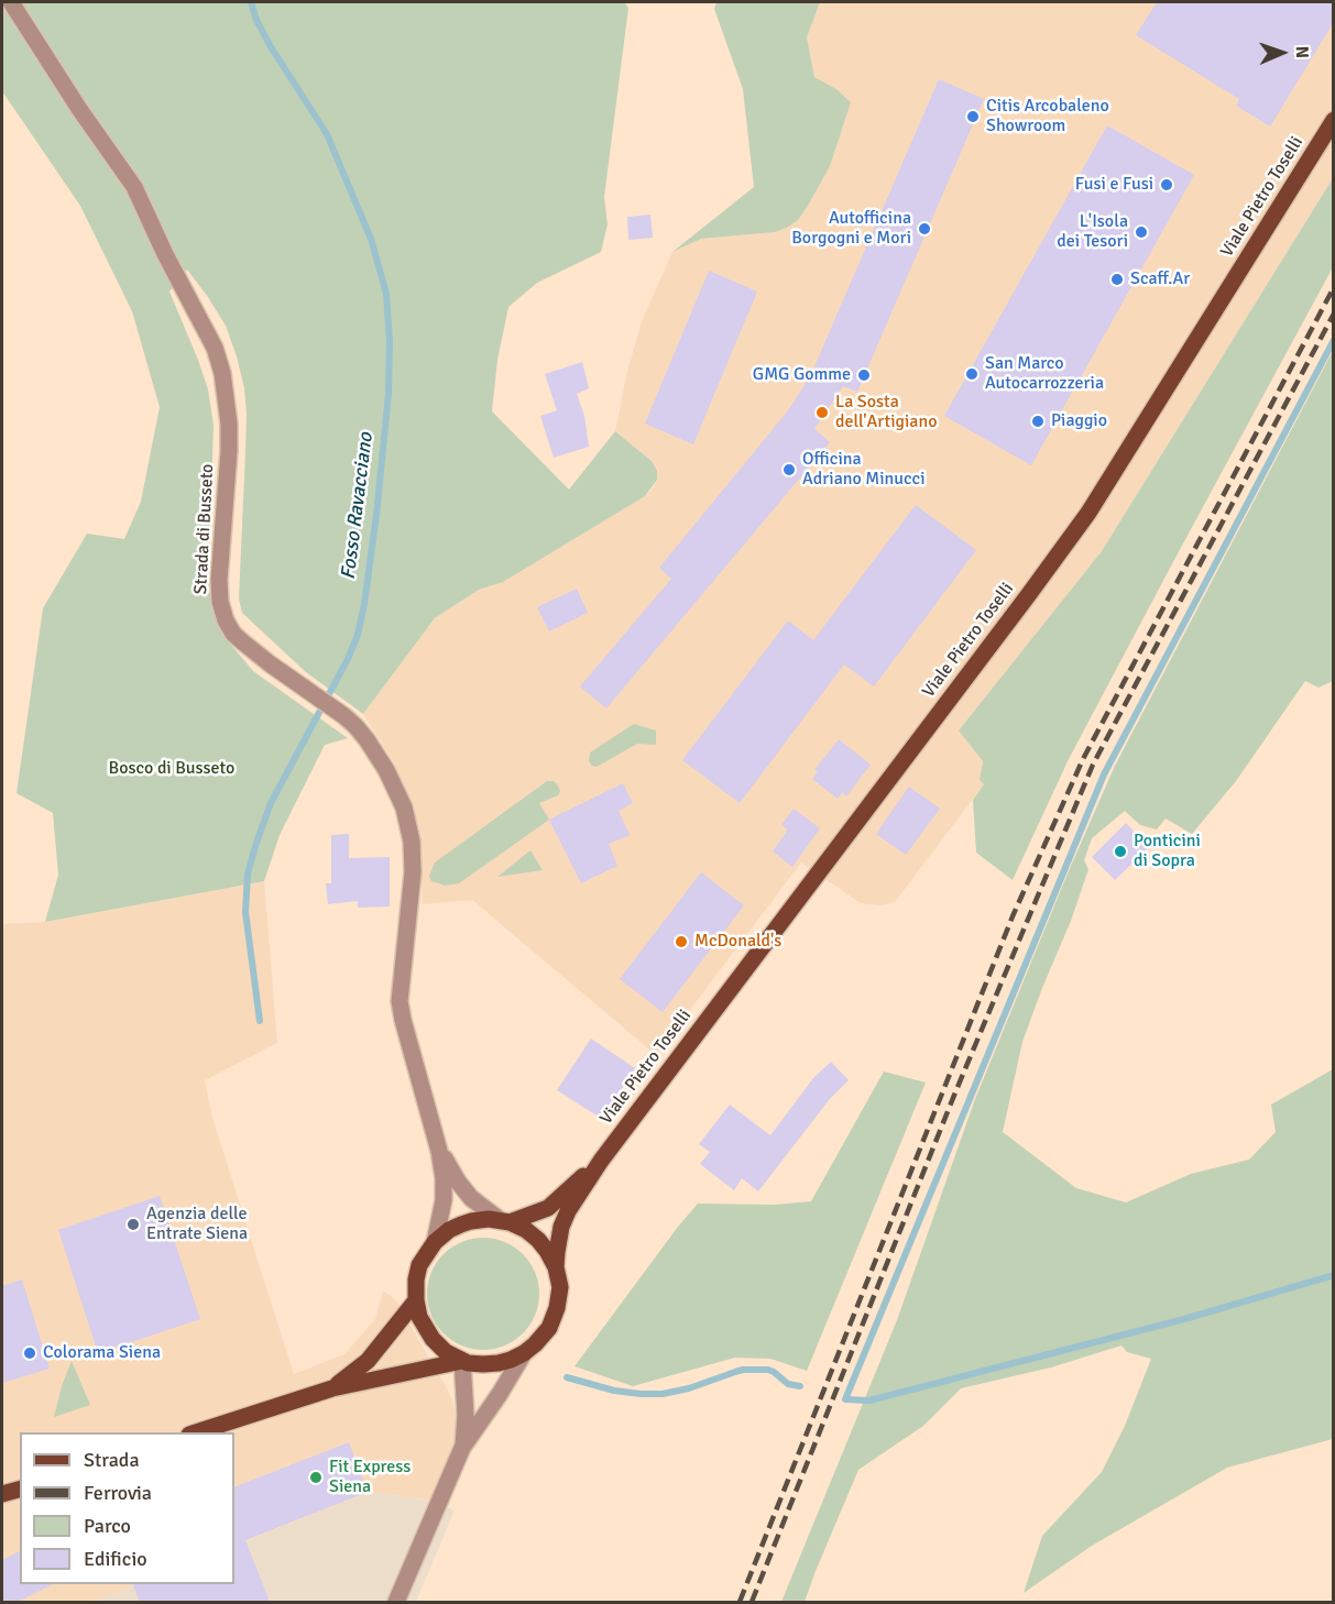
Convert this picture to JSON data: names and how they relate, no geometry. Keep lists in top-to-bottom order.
{
  "streets": {
    "main road": ["Viale Pietro Toselli"],
    "street": ["Strada di Busseto"]
  },
  "crossings": [
    ["Viale Pietro Toselli", "Strada di Busseto"]
  ],
  "water": ["Fosso Ravacciano"],
  "parks": ["Bosco di Busseto"],
  "places": [
    "Citis Arcobaleno Showroom",
    "Fusi e Fusi",
    "Autofficina Borgogni e Mori",
    "L'Isola dei Tesori",
    "Scaff.Ar",
    "San Marco Autocarrozzeria",
    "GMG Gomme",
    "La Sosta dell'Artigiano",
    "Piaggio",
    "Officina Adriano Minucci",
    "Ponticini di Sopra",
    "McDonald's",
    "Agenzia delle Entrate Siena",
    "Colorama Siena",
    "Fit Express Siena"
  ],
  "legend": [
    "Strada",
    "Ferrovia",
    "Parco",
    "Edificio"
  ],
  "north": "right"
}
